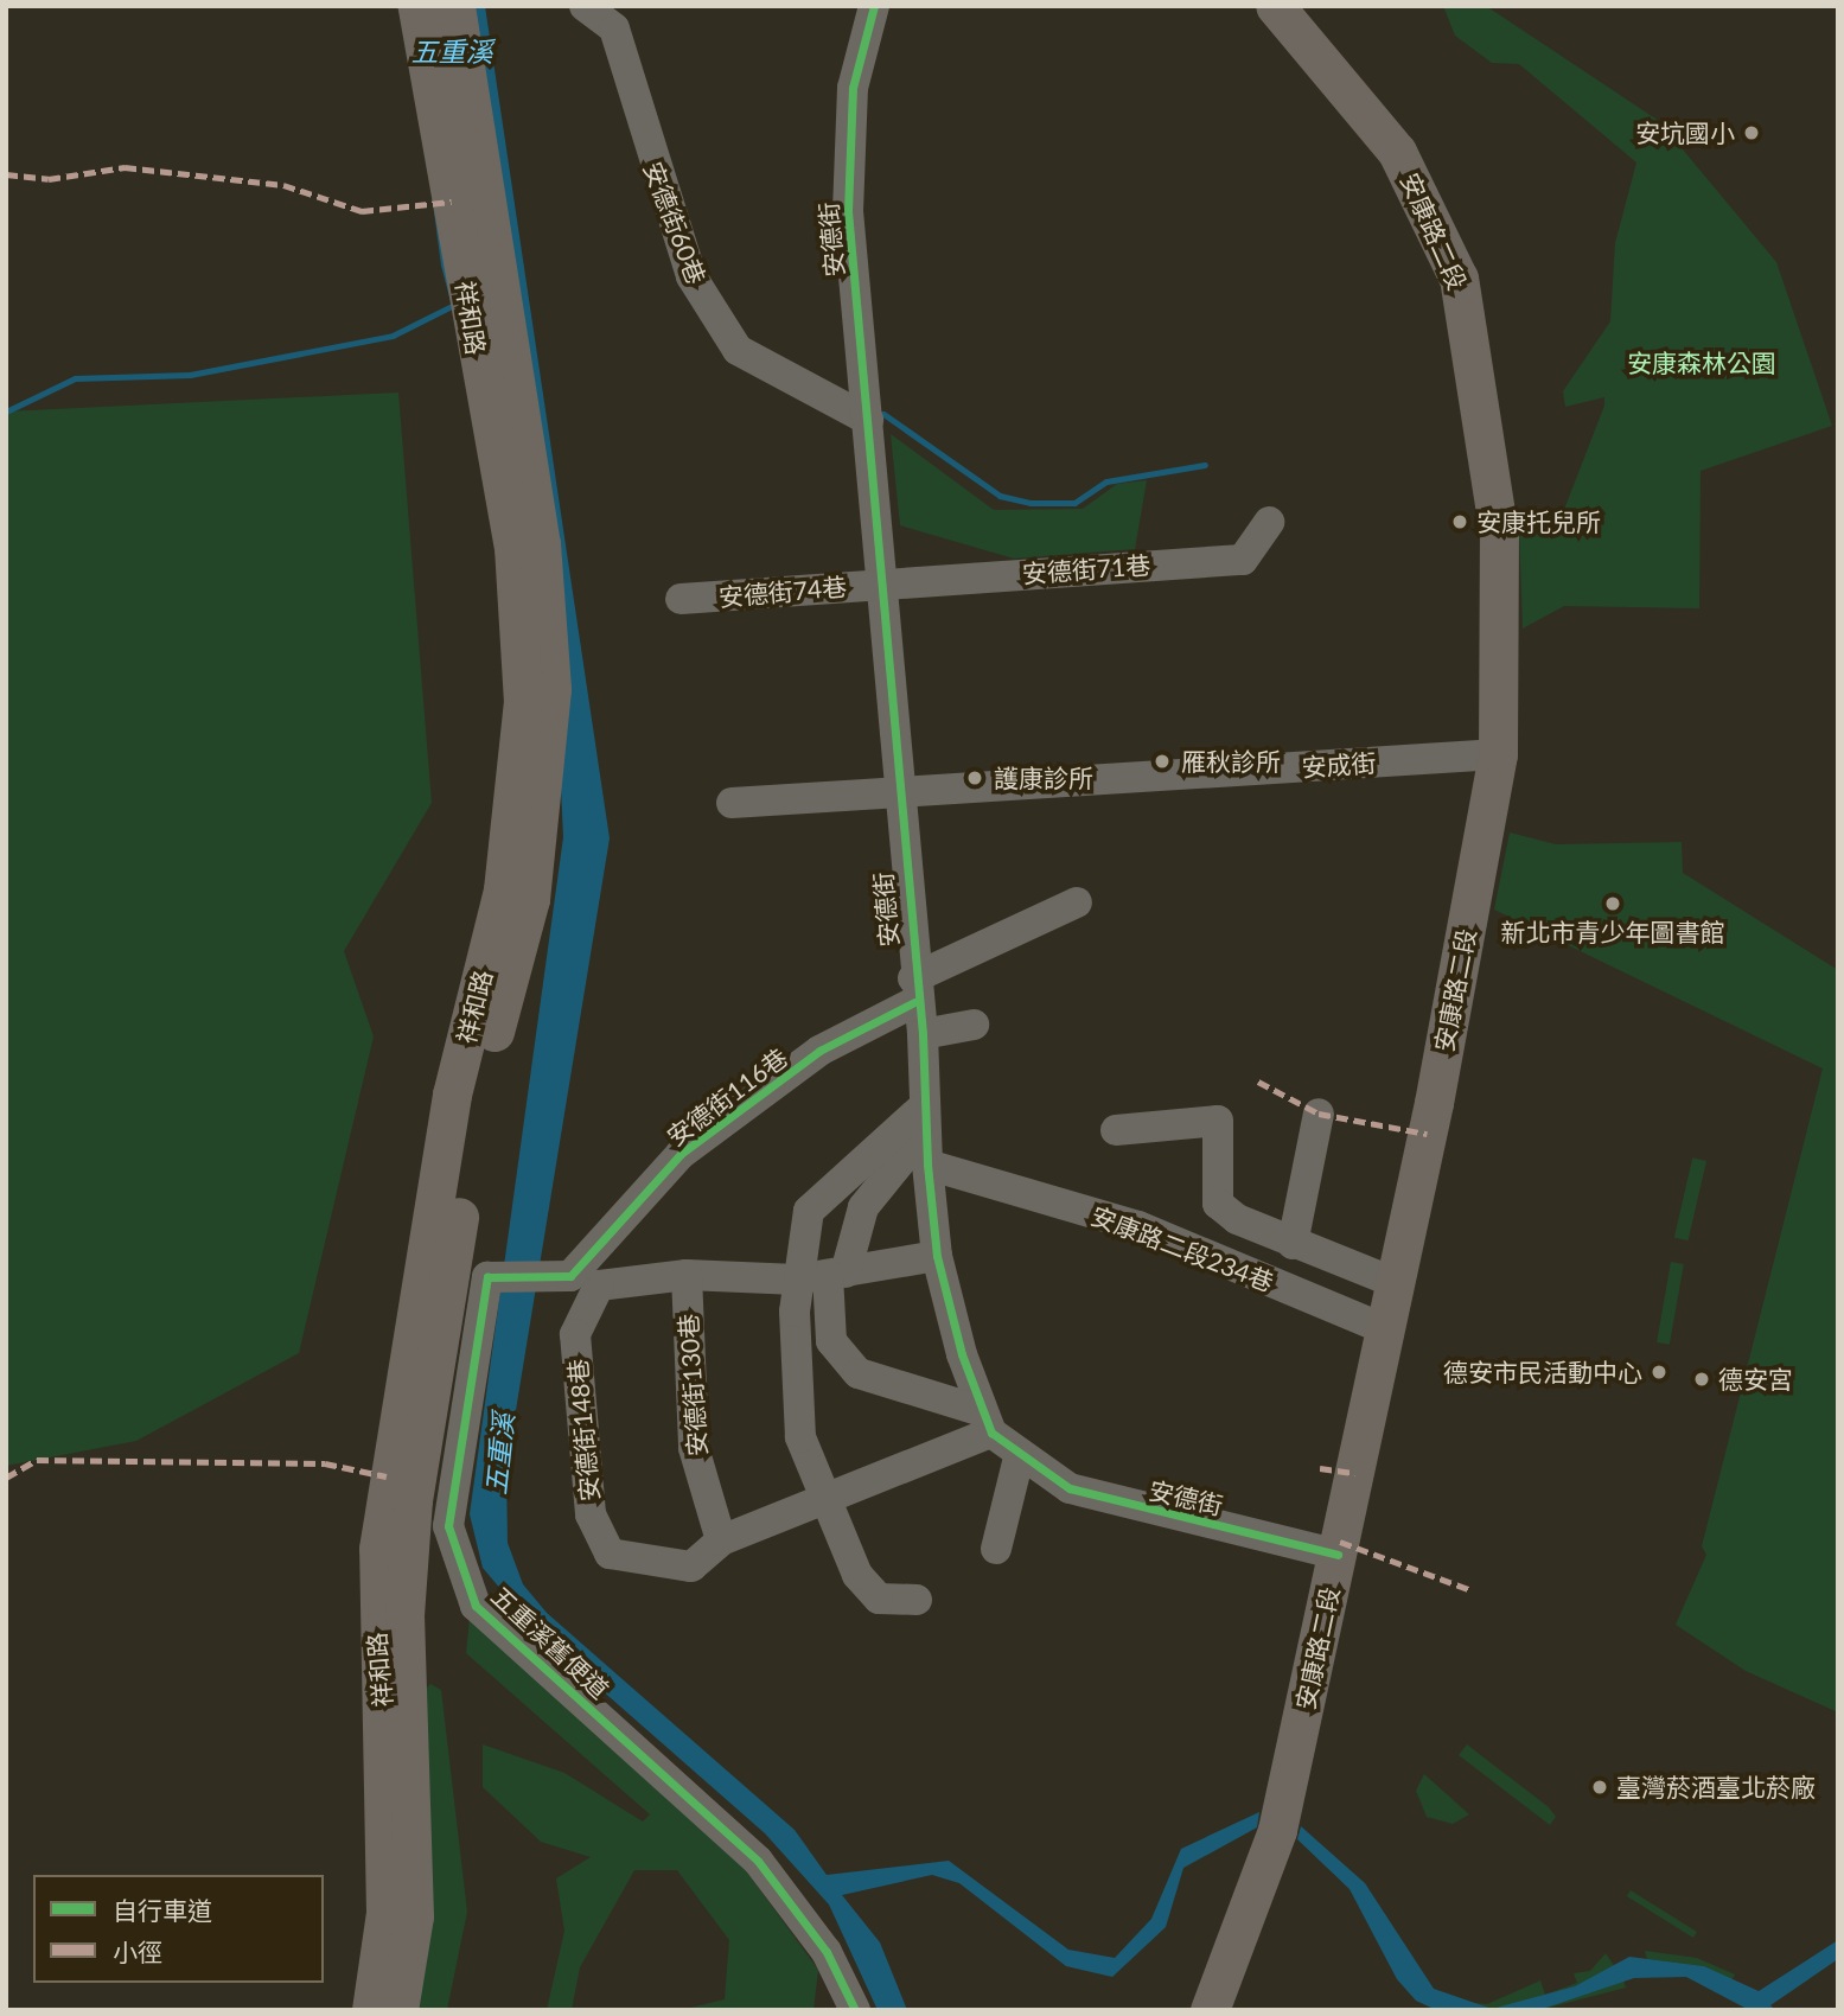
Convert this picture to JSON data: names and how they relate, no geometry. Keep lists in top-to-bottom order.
{
  "streets": {
    "main road": ["安康路二段", "祥和路"],
    "street": [
      "安德街60巷",
      "安德街",
      "安德街71巷",
      "安德街74巷",
      "安成街",
      "安德街116巷",
      "安康路二段234巷",
      "安德街130巷",
      "安德街148巷",
      "五重溪舊便道"
    ]
  },
  "crossings": [
    ["安德街60巷", "安德街"],
    ["安康路二段", "安德街"],
    ["安康路二段", "安成街"],
    ["安康路二段", "安康路二段234巷"],
    ["安德街", "安德街71巷"],
    ["安德街", "安德街74巷"],
    ["安德街", "安成街"],
    ["安德街", "安德街116巷"],
    ["安德街", "安康路二段234巷"],
    ["安德街", "安德街148巷"],
    ["安德街71巷", "安德街74巷"],
    ["安德街116巷", "五重溪舊便道"],
    ["安德街130巷", "安德街148巷"]
  ],
  "water": ["五重溪"],
  "parks": ["安康森林公園"],
  "places": [
    "安坑國小",
    "安康托兒所",
    "雁秋診所",
    "護康診所",
    "新北市青少年圖書館",
    "德安市民活動中心",
    "德安宮",
    "臺灣菸酒臺北菸廠"
  ],
  "legend": ["自行車道", "小徑"]
}
